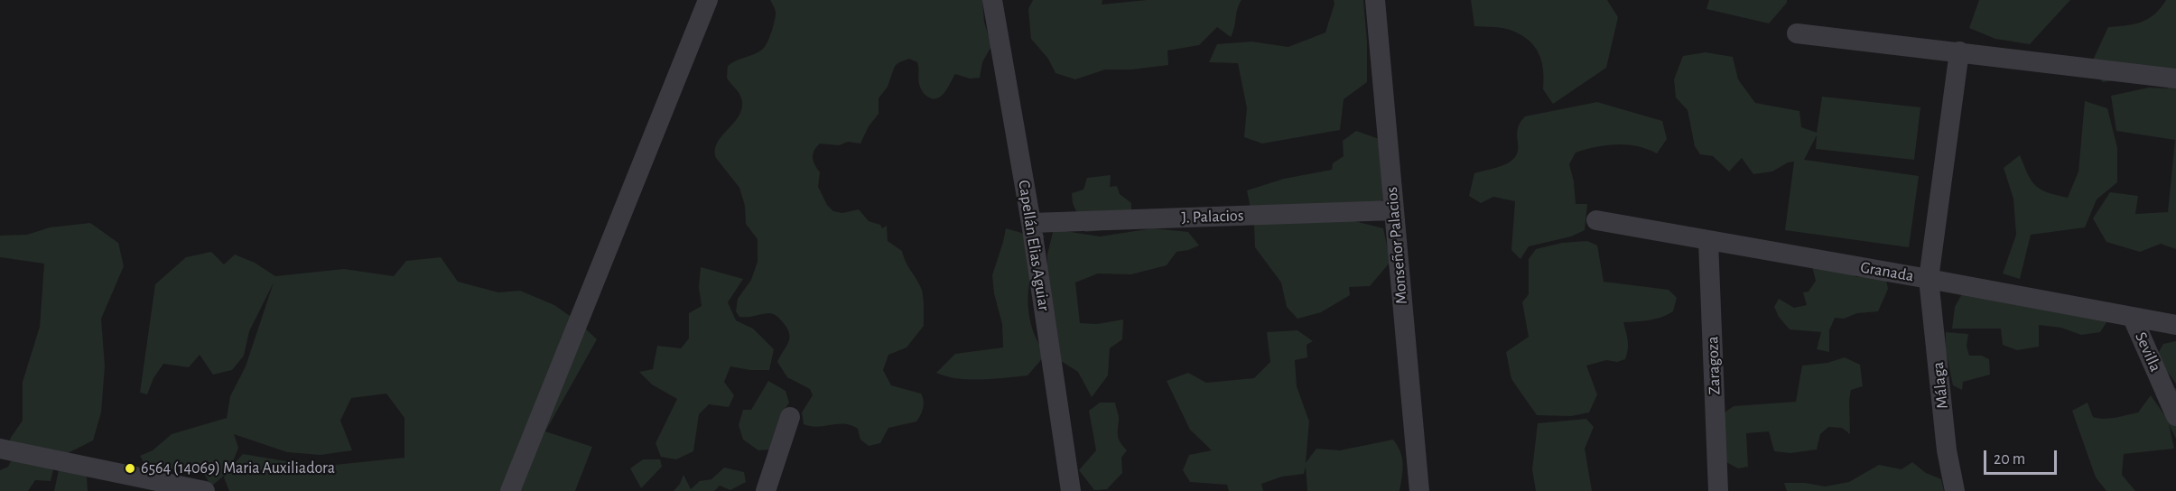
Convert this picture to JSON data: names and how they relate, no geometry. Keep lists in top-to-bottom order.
{
  "streets": {
    "street": [
      "J. Palacios",
      "Capellán Elias Aguiar",
      "Monseñor Palacios",
      "Granada",
      "Sevilla",
      "Zaragoza",
      "Málaga"
    ]
  },
  "crossings": [
    ["J. Palacios", "Capellán Elias Aguiar"],
    ["J. Palacios", "Monseñor Palacios"],
    ["Granada", "Sevilla"],
    ["Granada", "Zaragoza"],
    ["Granada", "Málaga"]
  ],
  "places": ["6564 (14069) Maria Auxiliadora"],
  "scale_bar": "20 m"
}
